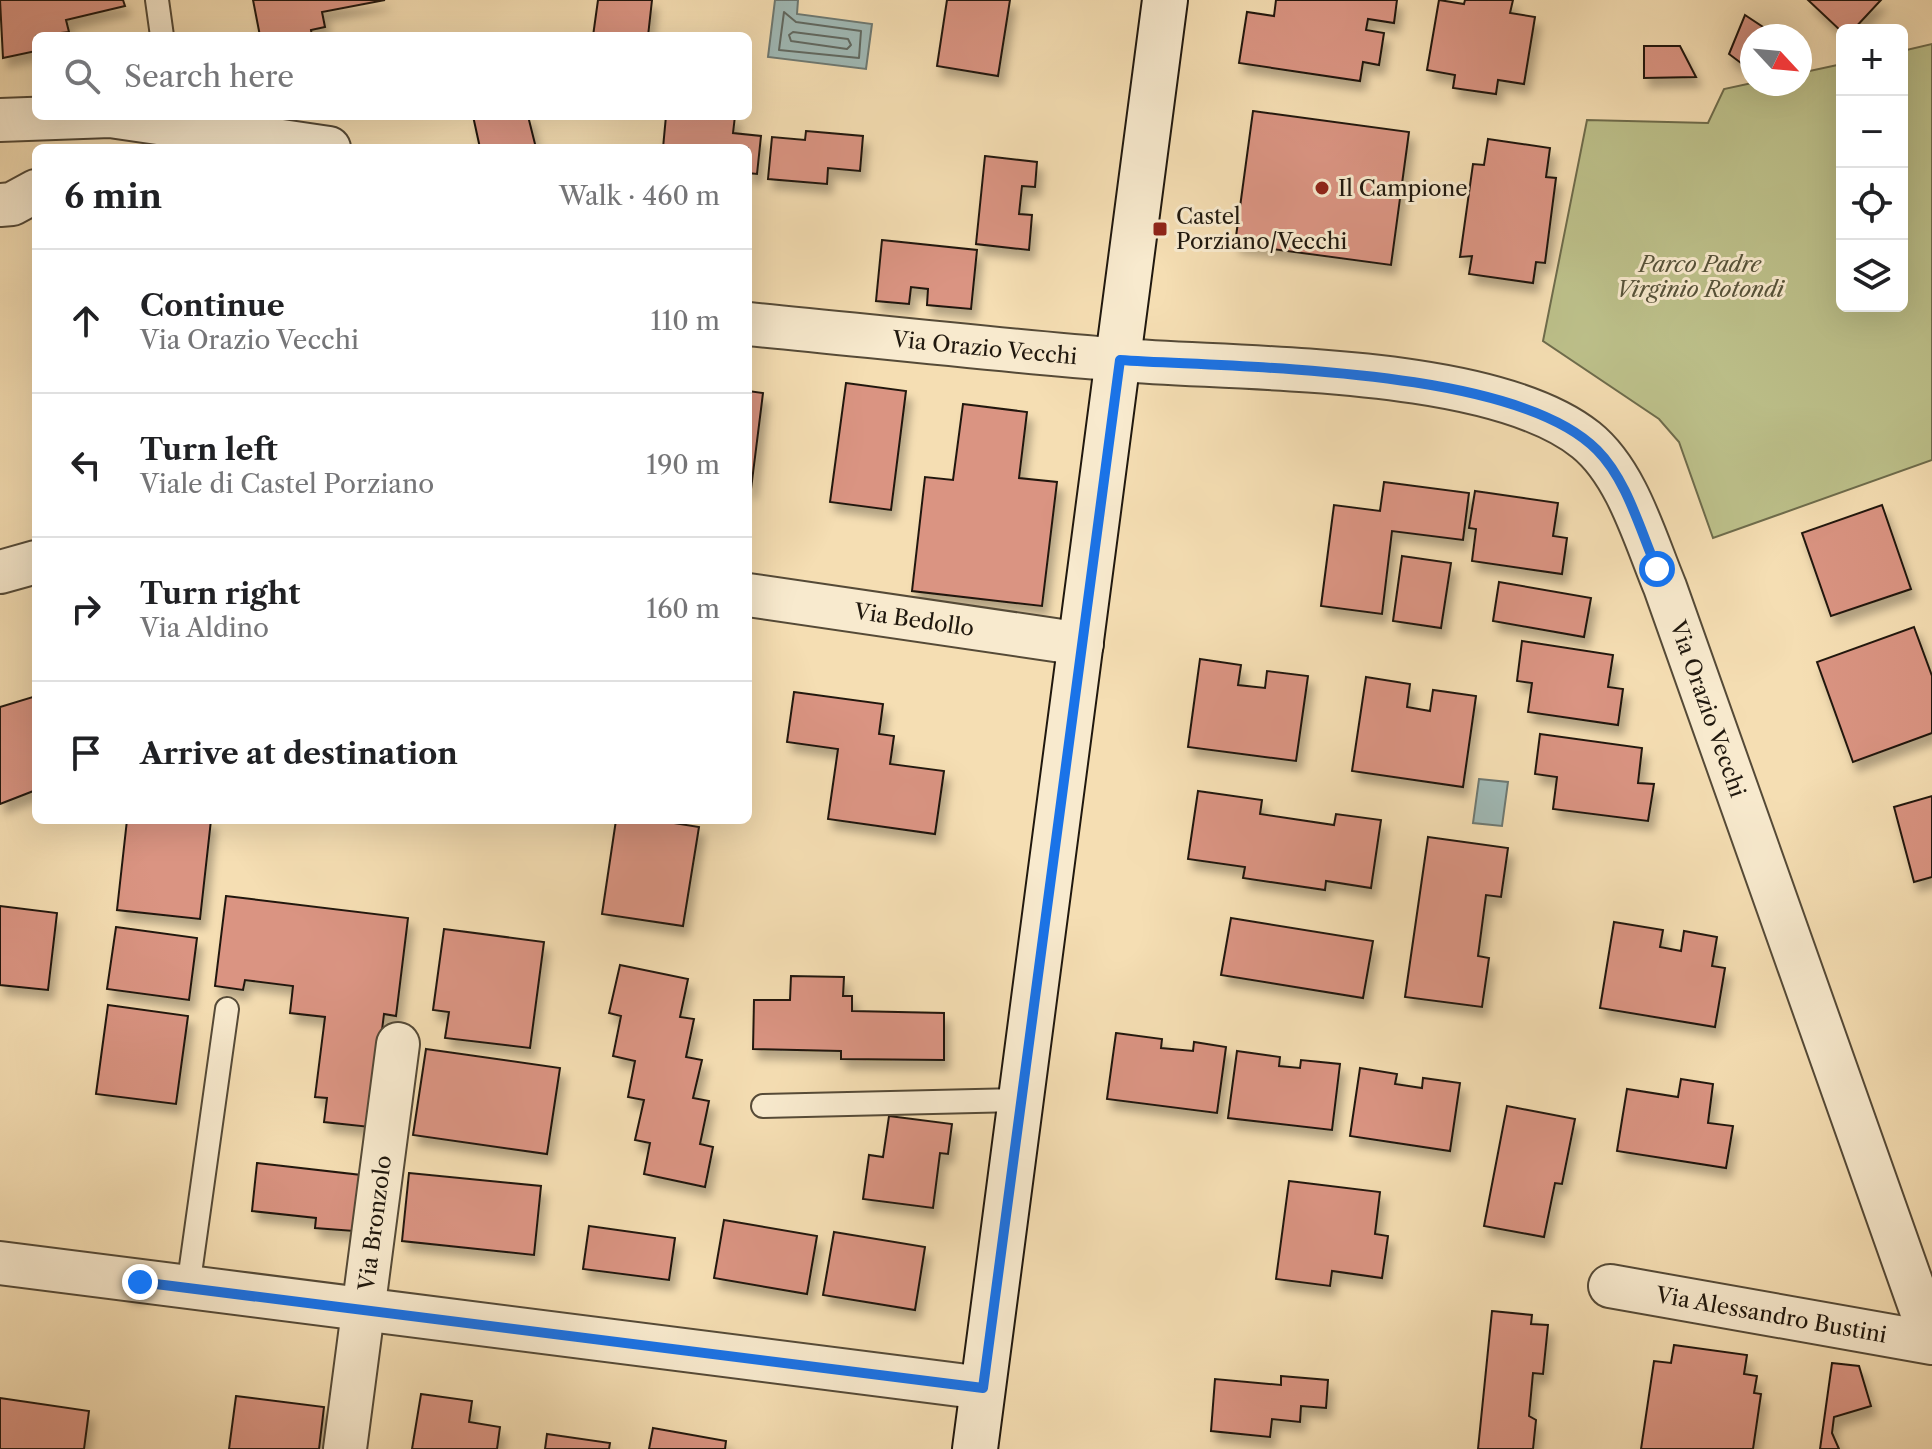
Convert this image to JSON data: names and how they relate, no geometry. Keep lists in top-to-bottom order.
{
  "streets": {
    "street": [
      "Via Orazio Vecchi",
      "Via Bedollo",
      "Via Bronzolo",
      "Via Alessandro Bustini"
    ]
  },
  "crossings": [
    ["Via Orazio Vecchi", "Via Alessandro Bustini"]
  ],
  "parks": ["Parco Padre Virginio Rotondi"],
  "places": {
    "other": ["Il Campione"],
    "transit": ["Castel Porziano/Vecchi"]
  },
  "north": "bottom right",
  "page": {
    "map_buttons": ["+", "−"],
    "search": "Search here",
    "heading": ["6 min", "Walk · 460 m"],
    "list": [
      ["Continue", "Via Orazio Vecchi", "110 m"],
      ["Turn left", "Viale di Castel Porziano", "190 m"],
      ["Turn right", "Via Aldino", "160 m"],
      "Arrive at destination"
    ]
  }
}
